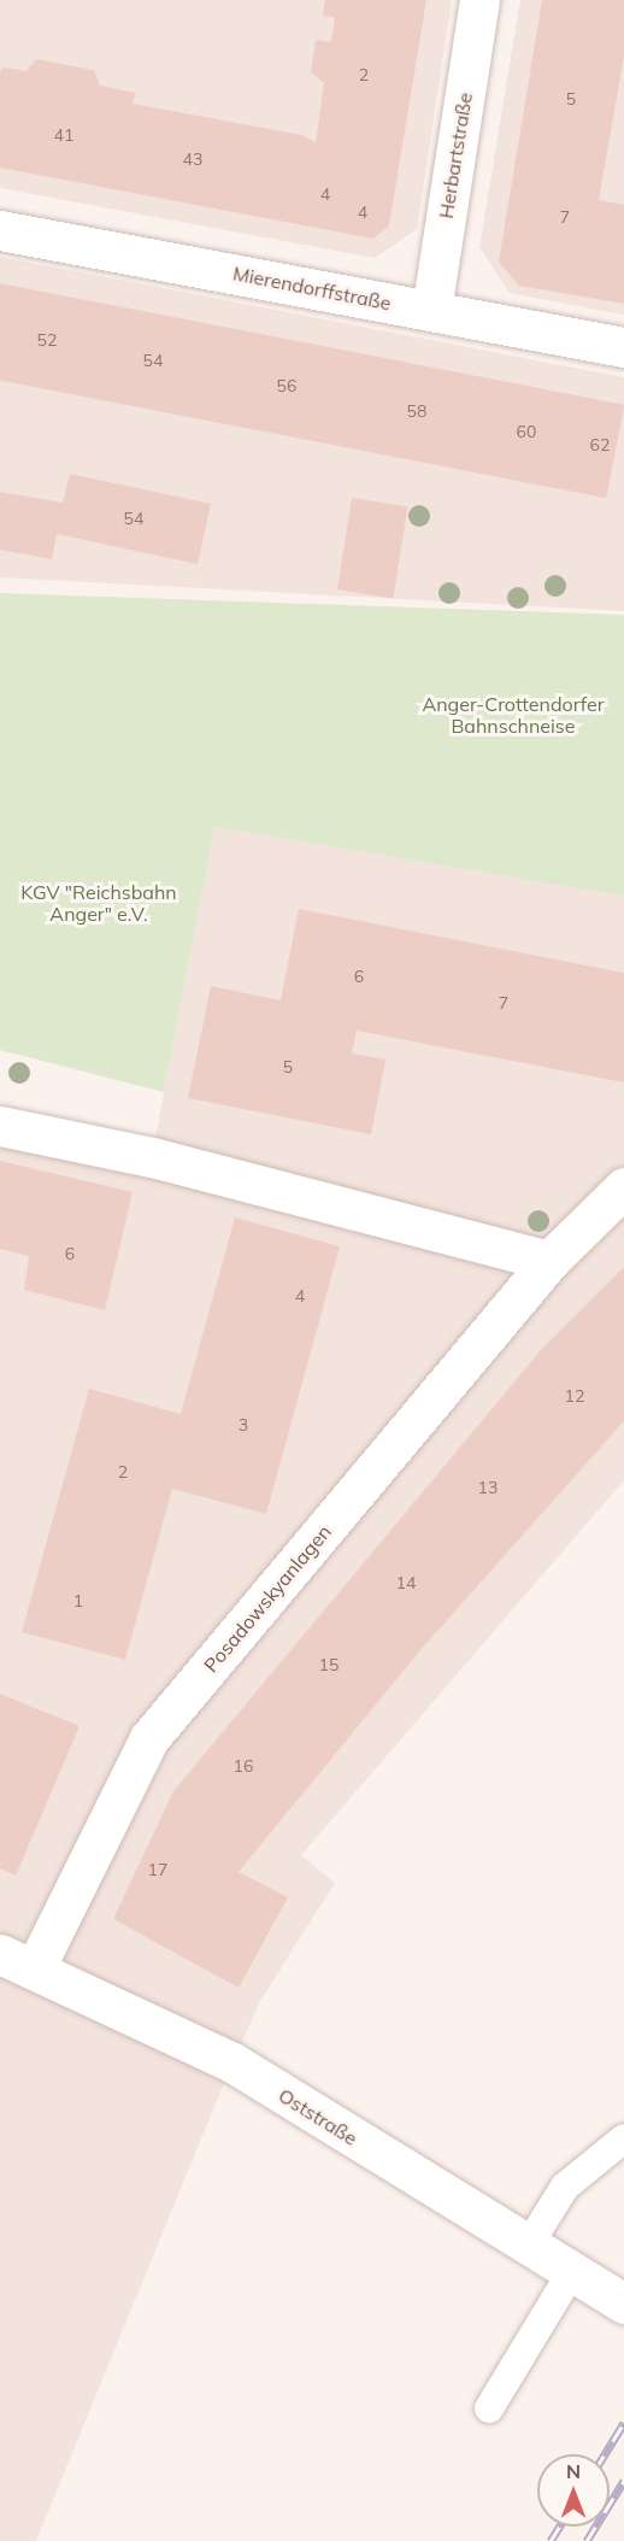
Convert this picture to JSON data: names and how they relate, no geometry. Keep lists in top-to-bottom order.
{
  "streets": {
    "street": [
      "Herbartstraße",
      "Mierendorffstraße",
      "Posadowskyanlagen",
      "Oststraße"
    ]
  },
  "crossings": [
    ["Herbartstraße", "Mierendorffstraße"],
    ["Posadowskyanlagen", "Oststraße"]
  ],
  "parks": ["Anger-Crottendorfer Bahnschneise", "KGV \"Reichsbahn Anger\" e.V."],
  "house_numbers": [
    "2",
    "5",
    "41",
    "43",
    "4",
    "4",
    "7",
    "52",
    "54",
    "56",
    "58",
    "60",
    "62",
    "54",
    "6",
    "7",
    "5",
    "6",
    "4",
    "12",
    "3",
    "2",
    "13",
    "14",
    "1",
    "15",
    "16",
    "17"
  ],
  "north": "top"
}
